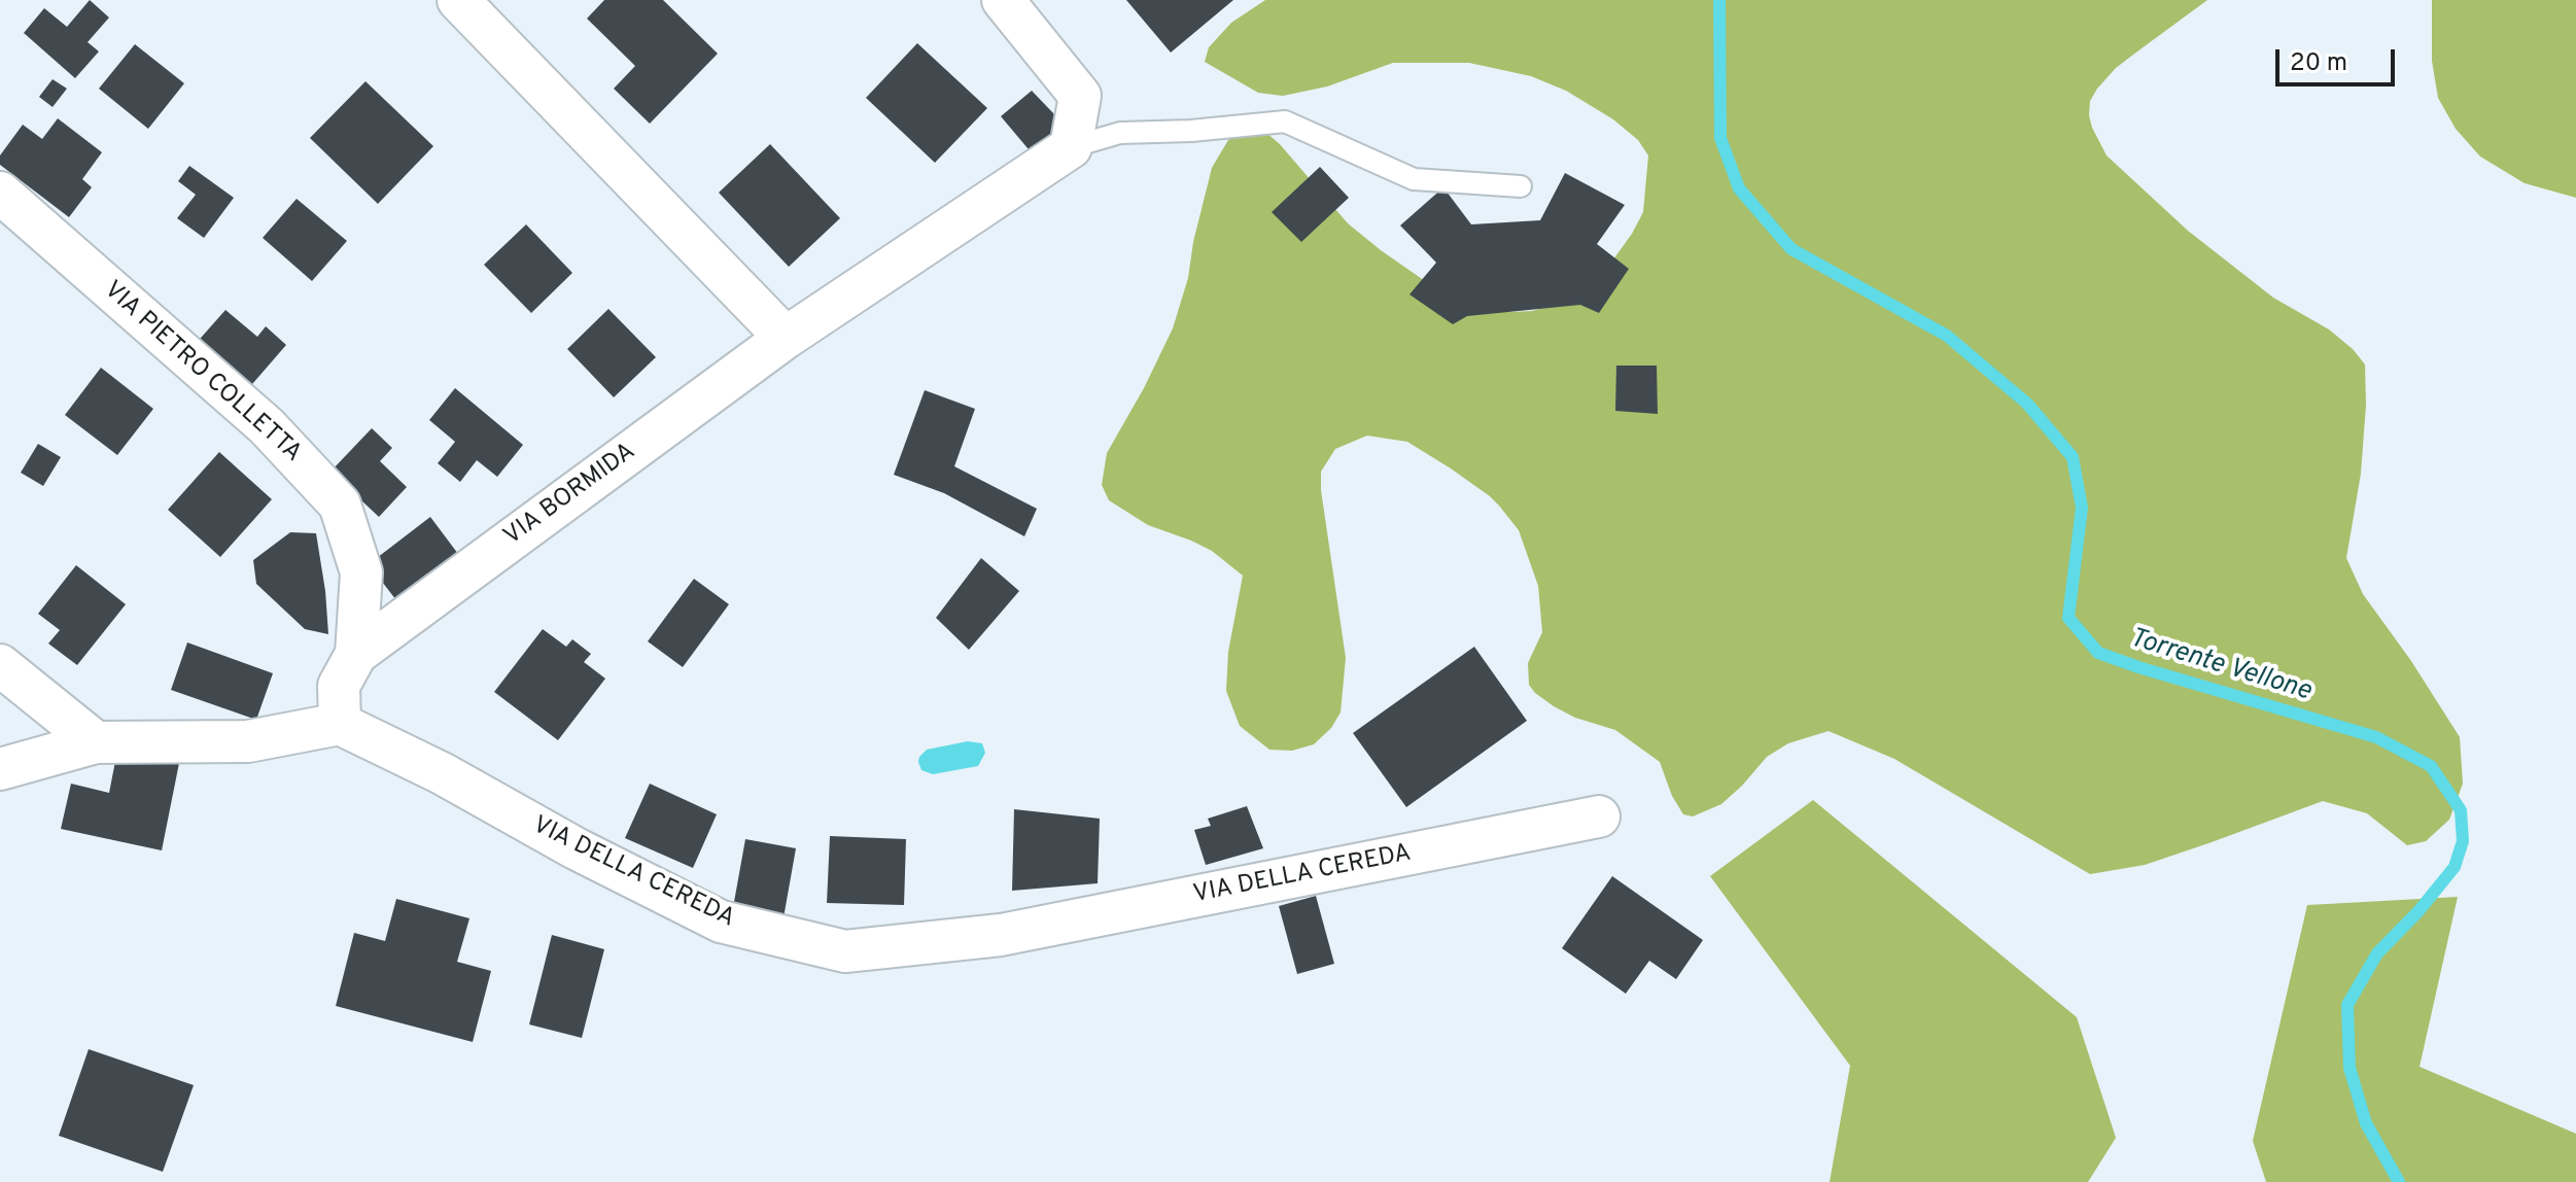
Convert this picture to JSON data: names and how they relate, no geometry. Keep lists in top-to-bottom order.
{
  "streets": {
    "street": ["VIA PIETRO COLLETTA", "VIA BORMIDA", "VIA DELLA CEREDA"]
  },
  "crossings": [
    ["VIA PIETRO COLLETTA", "VIA BORMIDA"],
    ["VIA PIETRO COLLETTA", "VIA DELLA CEREDA"]
  ],
  "water": ["Torrente Vellone"],
  "scale_bar": "20 m"
}
